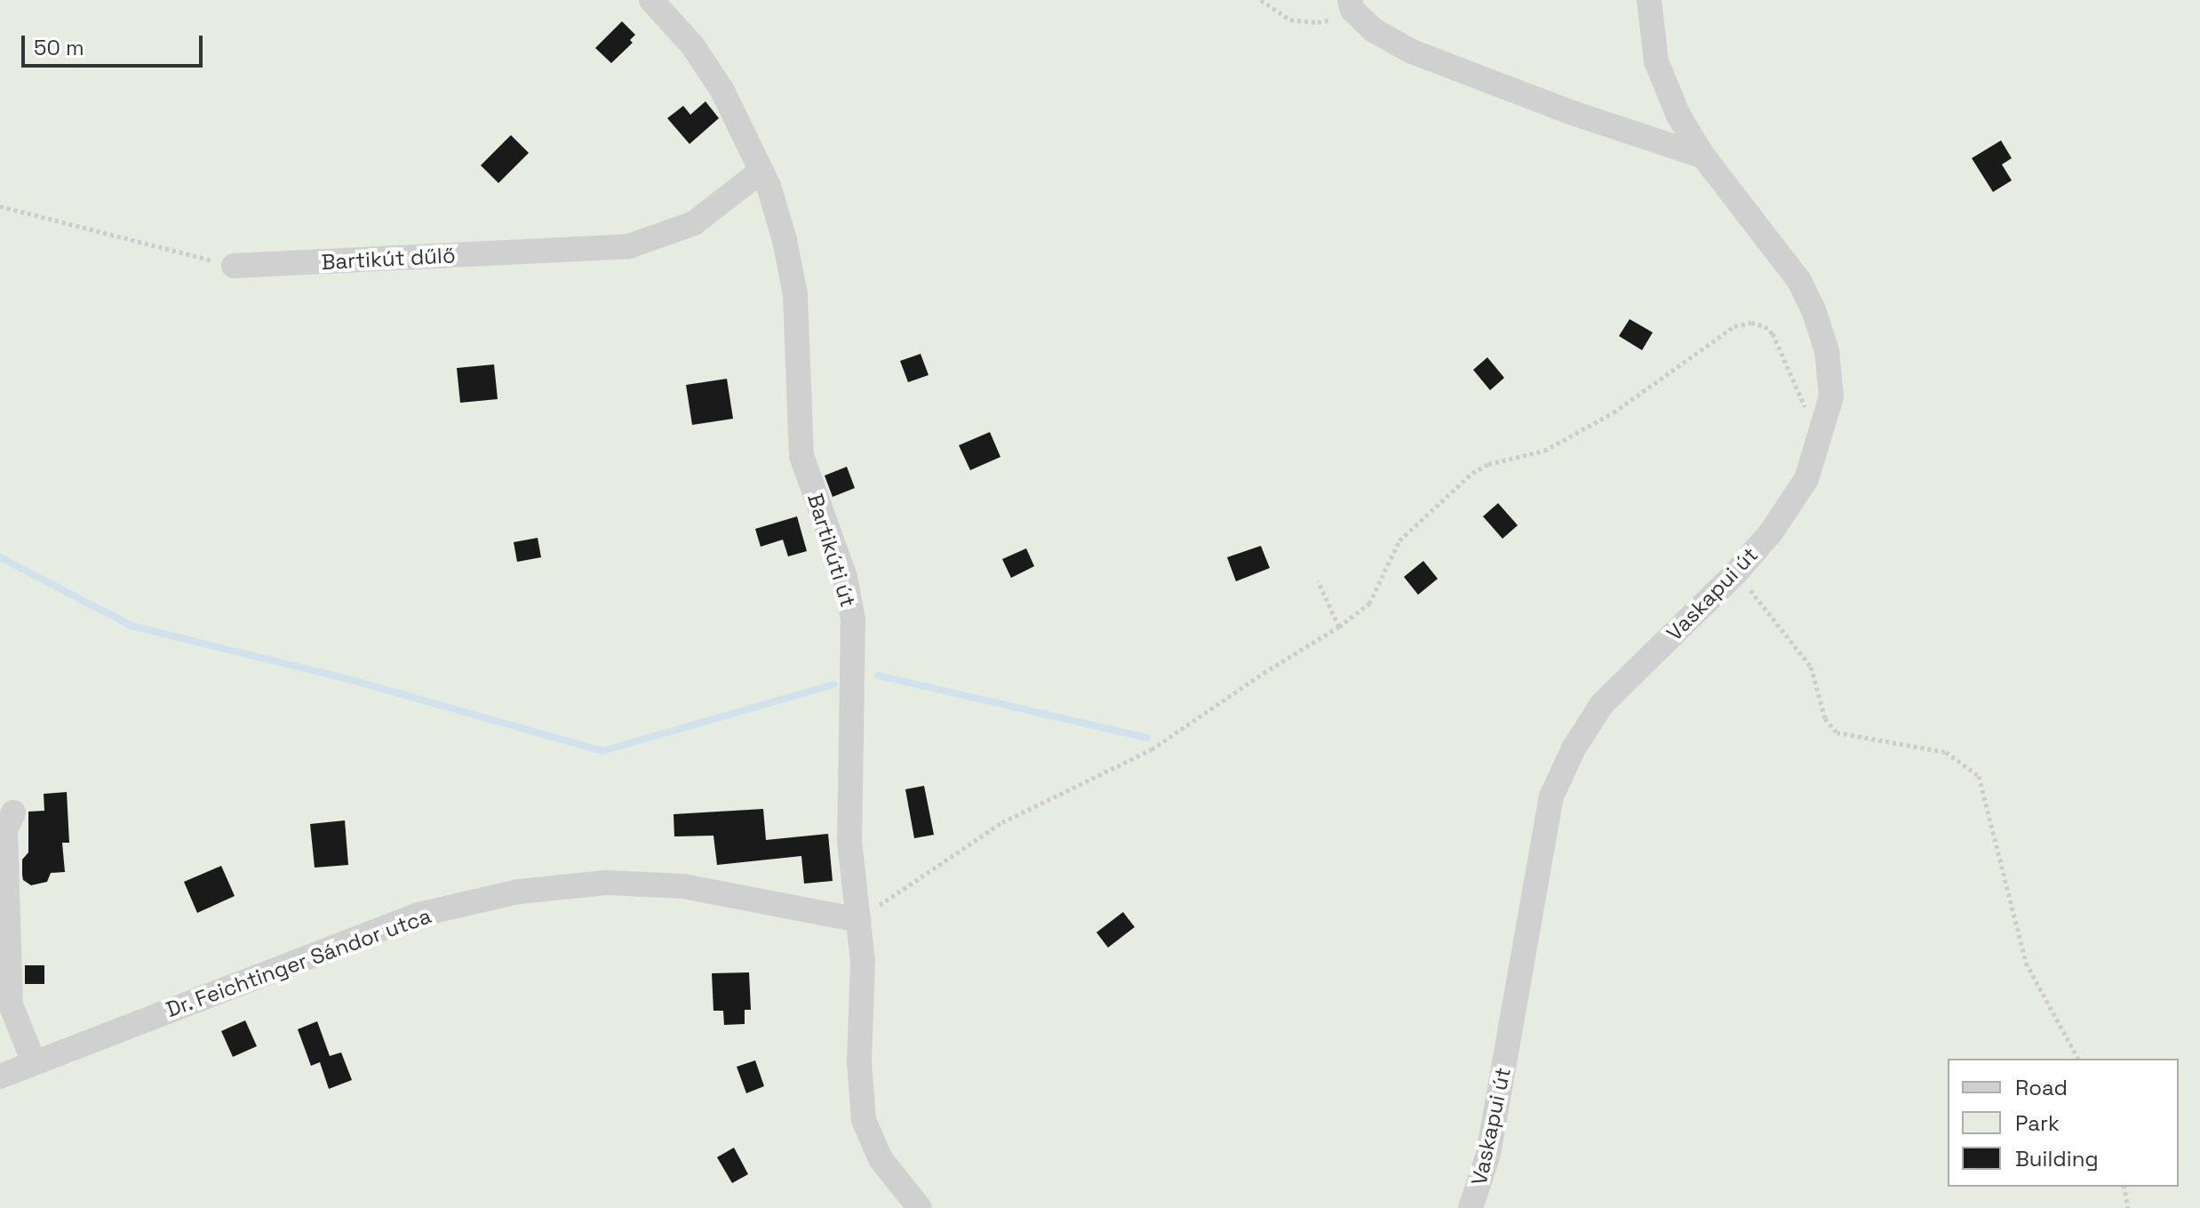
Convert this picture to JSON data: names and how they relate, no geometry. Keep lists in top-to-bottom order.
{
  "streets": {
    "street": [
      "Bartikút dűlő",
      "Bartikúti út",
      "Vaskapui út",
      "Dr. Feichtinger Sándor utca"
    ]
  },
  "crossings": [
    ["Bartikút dűlő", "Bartikúti út"],
    ["Bartikúti út", "Dr. Feichtinger Sándor utca"]
  ],
  "legend": ["Road", "Park", "Building"],
  "scale_bar": "50 m"
}
